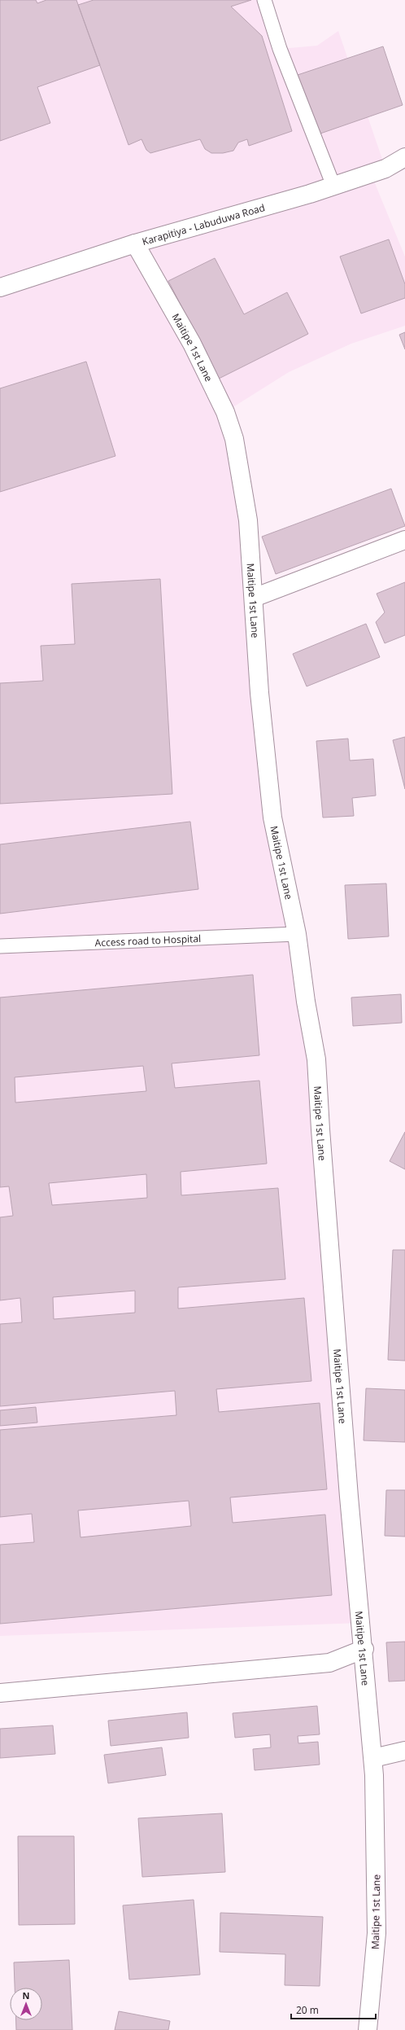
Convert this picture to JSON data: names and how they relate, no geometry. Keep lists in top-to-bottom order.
{
  "streets": {
    "street": ["Karapitiya - Labuduwa Road", "Maitipe 1st Lane"],
    "lane": ["Access road to Hospital"]
  },
  "crossings": [
    ["Karapitiya - Labuduwa Road", "Maitipe 1st Lane"],
    ["Maitipe 1st Lane", "Access road to Hospital"]
  ],
  "scale_bar": "20 m",
  "north": "top"
}
